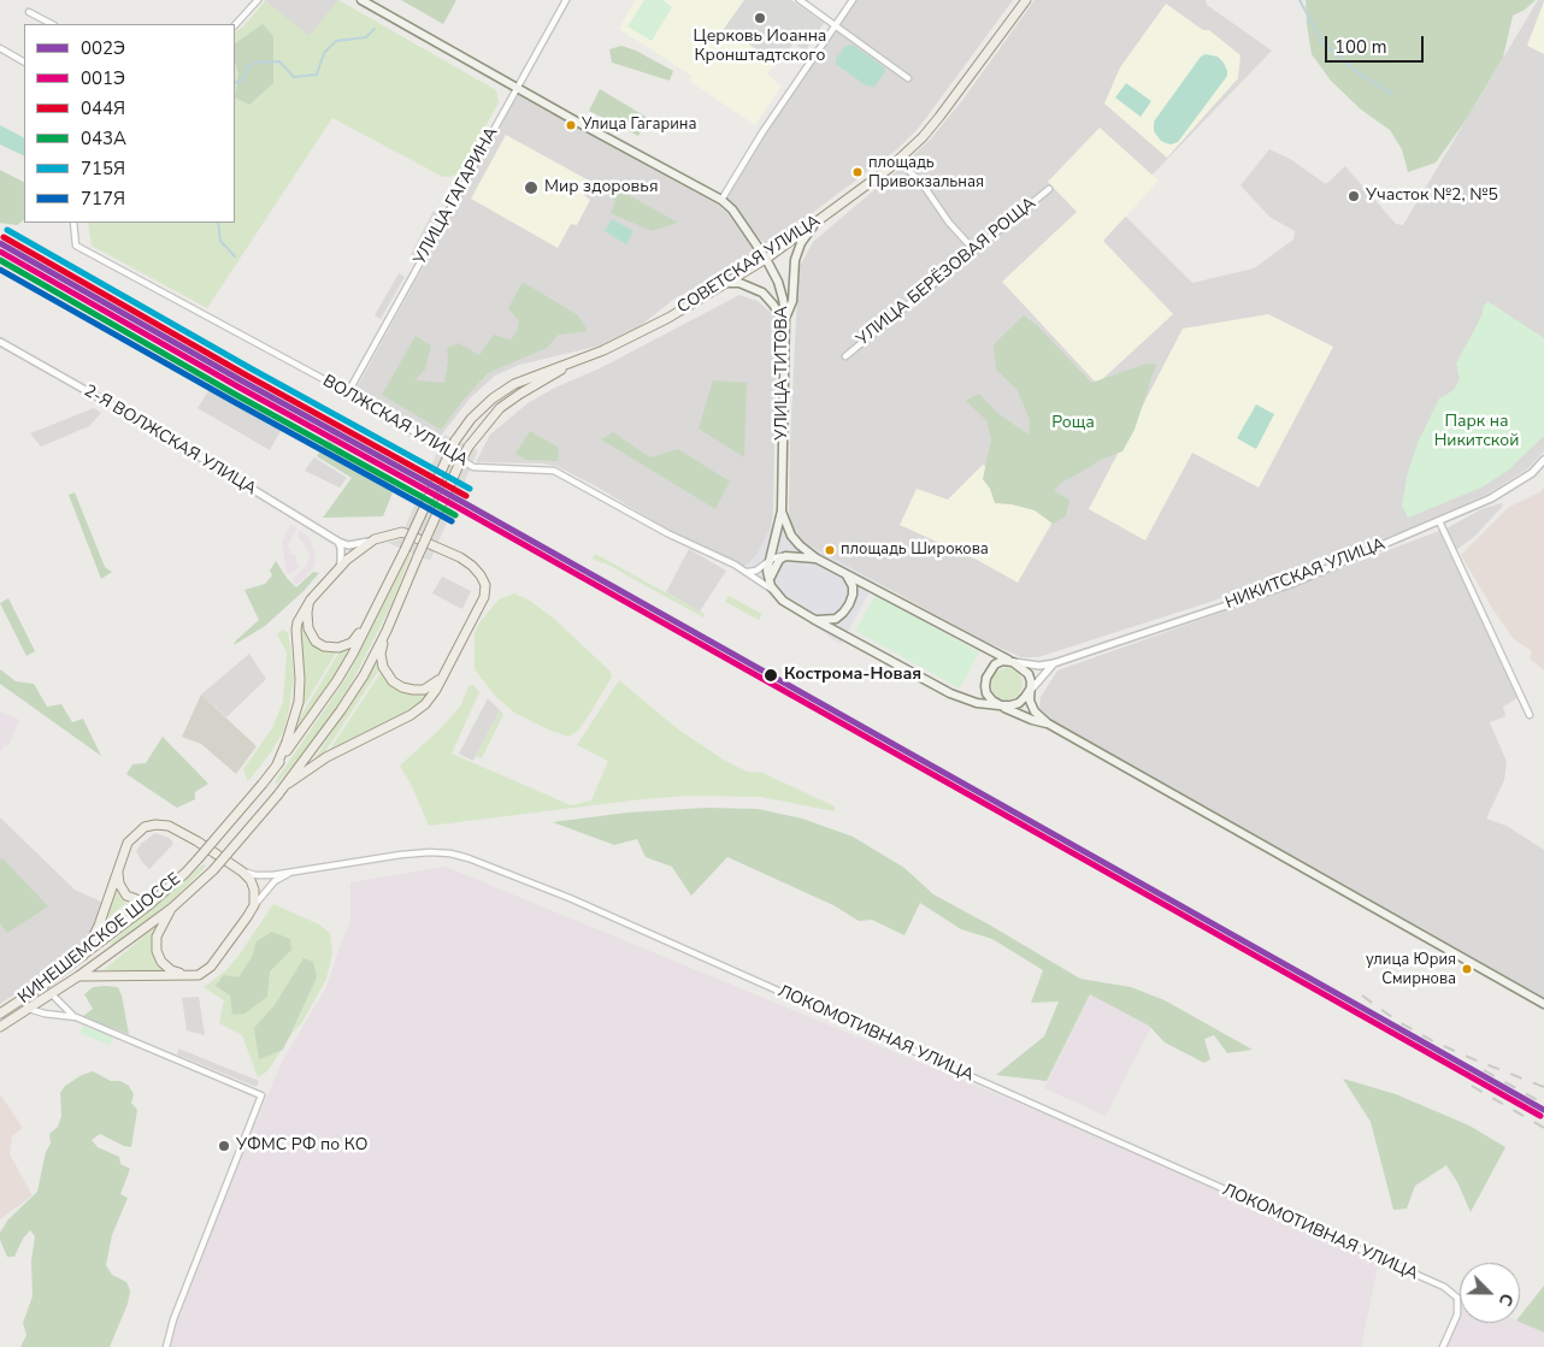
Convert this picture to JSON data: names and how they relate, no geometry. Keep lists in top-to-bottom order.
{
  "streets": {
    "main road": ["СОВЕТСКАЯ УЛИЦА", "УЛИЦА ТИТОВА", "КИНЕШЕМСКОЕ ШОССЕ"],
    "street": [
      "УЛИЦА ГАГАРИНА",
      "УЛИЦА БЕРЁЗОВАЯ РОЩА",
      "ВОЛЖСКАЯ УЛИЦА",
      "2-Я ВОЛЖСКАЯ УЛИЦА",
      "НИКИТСКАЯ УЛИЦА",
      "ЛОКОМОТИВНАЯ УЛИЦА"
    ]
  },
  "crossings": [
    ["УЛИЦА ГАГАРИНА", "УЛИЦА ТИТОВА"],
    ["УЛИЦА ГАГАРИНА", "ВОЛЖСКАЯ УЛИЦА"],
    ["СОВЕТСКАЯ УЛИЦА", "УЛИЦА ТИТОВА"]
  ],
  "parks": ["Парк на Никитской", "Роща"],
  "places": [
    "Церковь Иоанна Кронштадтского",
    "Улица Гагарина",
    "площадь Привокзальная",
    "Мир здоровья",
    "Участок №2, №5",
    "площадь Широкова",
    "Кострома-Новая",
    "улица Юрия Смирнова",
    "УФМС РФ по КО"
  ],
  "lines": [
    "transit line 715Я",
    "transit line 044Я",
    "transit line 002Э",
    "transit line 001Э",
    "transit line 043А",
    "transit line 717Я"
  ],
  "legend": [
    "002Э",
    "001Э",
    "044Я",
    "043А",
    "715Я",
    "717Я"
  ],
  "scale_bar": "100 m",
  "north": "bottom right"
}
